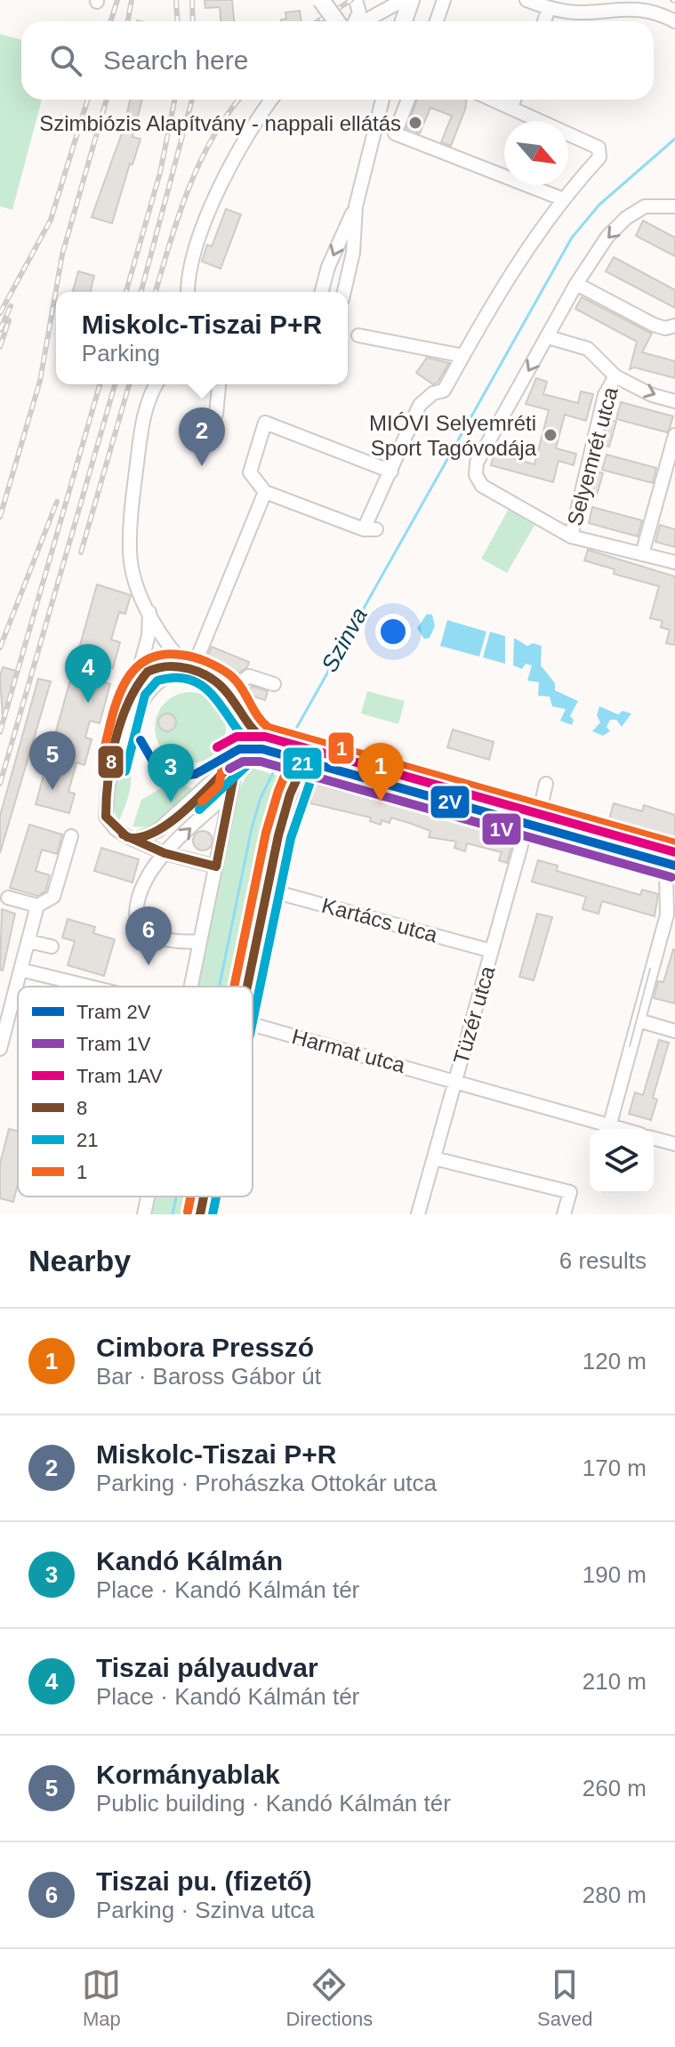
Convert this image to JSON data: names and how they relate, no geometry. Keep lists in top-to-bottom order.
{
  "streets": {
    "street": [
      "Selyemrét utca",
      "Kartács utca",
      "Tüzér utca",
      "Harmat utca"
    ]
  },
  "crossings": [
    ["Kartács utca", "Tüzér utca"],
    ["Tüzér utca", "Harmat utca"]
  ],
  "water": ["Szinva"],
  "places": ["Szimbiózis Alapítvány - nappali ellátás", "MIÓVI Selyemréti Sport Tagóvodája"],
  "lines": [
    "transit line 1",
    "transit line 8",
    "transit line 21",
    "tram line 1AV",
    "tram line 2V",
    "tram line 1V"
  ],
  "legend": [
    "Tram 2V",
    "Tram 1V",
    "Tram 1AV",
    "8",
    "21",
    "1"
  ],
  "north": "bottom right",
  "page": {
    "search": "Search here",
    "popup": ["Miskolc-Tiszai P+R", "Parking"],
    "pins": [
      "2",
      "4",
      "5",
      "1",
      "3",
      "6"
    ],
    "heading": ["Nearby", "6 results"],
    "list": [
      {
        "mark": "1",
        "name": "Cimbora Presszó",
        "note": "Bar · Baross Gábor út",
        "value": "120 m"
      },
      {
        "mark": "2",
        "name": "Miskolc-Tiszai P+R",
        "note": "Parking · Prohászka Ottokár utca",
        "value": "170 m"
      },
      {
        "mark": "3",
        "name": "Kandó Kálmán",
        "note": "Place · Kandó Kálmán tér",
        "value": "190 m"
      },
      {
        "mark": "4",
        "name": "Tiszai pályaudvar",
        "note": "Place · Kandó Kálmán tér",
        "value": "210 m"
      },
      {
        "mark": "5",
        "name": "Kormányablak",
        "note": "Public building · Kandó Kálmán tér",
        "value": "260 m"
      },
      {
        "mark": "6",
        "name": "Tiszai pu. (fizető)",
        "note": "Parking · Szinva utca",
        "value": "280 m"
      }
    ],
    "nav": ["Map", "Directions", "Saved"]
  }
}
